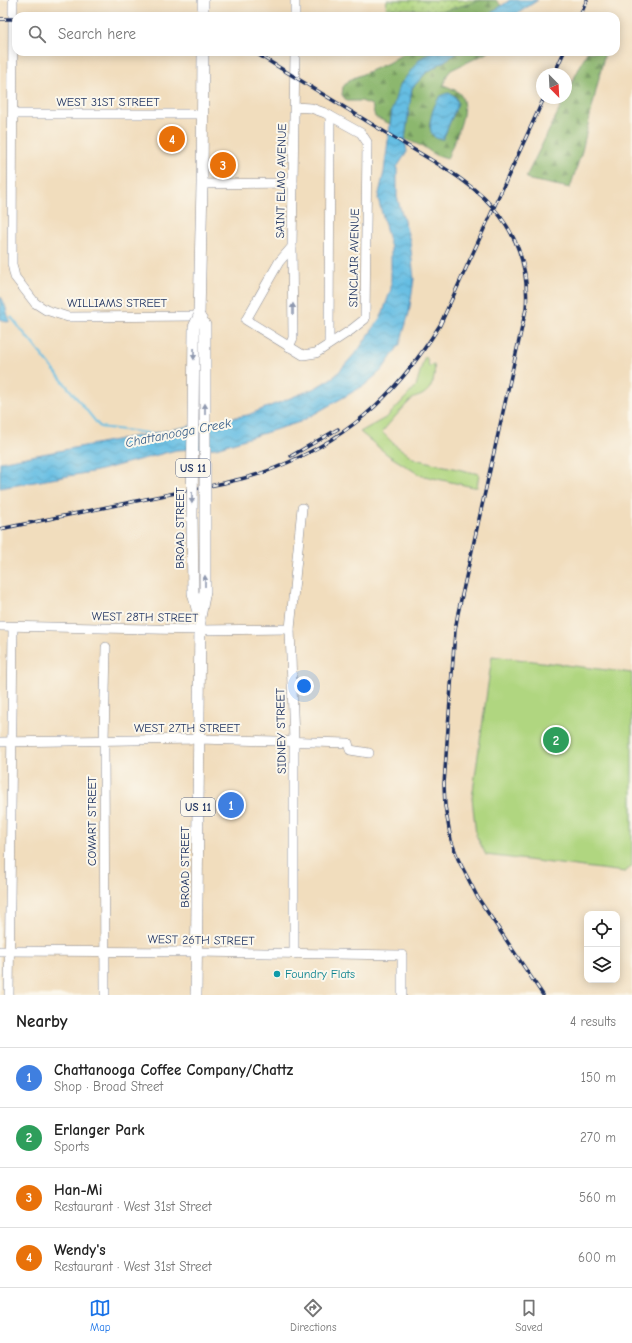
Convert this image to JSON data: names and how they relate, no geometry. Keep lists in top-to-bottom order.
{
  "streets": {
    "main road": ["US 11", "BROAD STREET"],
    "street": [
      "WEST 31ST STREET",
      "SAINT ELMO AVENUE",
      "SINCLAIR AVENUE",
      "WILLIAMS STREET",
      "WEST 28TH STREET",
      "WEST 27TH STREET",
      "SIDNEY STREET",
      "COWART STREET",
      "WEST 26TH STREET"
    ]
  },
  "crossings": [
    ["WEST 31ST STREET", "WILLIAMS STREET"],
    ["WEST 31ST STREET", "BROAD STREET"],
    ["SAINT ELMO AVENUE", "SINCLAIR AVENUE"],
    ["WILLIAMS STREET", "BROAD STREET"],
    ["BROAD STREET", "WEST 28TH STREET"],
    ["BROAD STREET", "WEST 27TH STREET"],
    ["BROAD STREET", "WEST 26TH STREET"],
    ["WEST 28TH STREET", "SIDNEY STREET"],
    ["WEST 27TH STREET", "SIDNEY STREET"],
    ["WEST 27TH STREET", "COWART STREET"],
    ["SIDNEY STREET", "WEST 26TH STREET"],
    ["COWART STREET", "WEST 26TH STREET"]
  ],
  "water": ["Chattanooga Creek"],
  "places": ["Foundry Flats"],
  "north": "bottom right",
  "page": {
    "search": "Search here",
    "pins": [
      "4",
      "3",
      "2",
      "1"
    ],
    "heading": ["Nearby", "4 results"],
    "list": [
      {
        "mark": "1",
        "name": "Chattanooga Coffee Company/Chattz",
        "note": "Shop · Broad Street",
        "value": "150 m"
      },
      {
        "mark": "2",
        "name": "Erlanger Park",
        "note": "Sports",
        "value": "270 m"
      },
      {
        "mark": "3",
        "name": "Han-Mi",
        "note": "Restaurant · West 31st Street",
        "value": "560 m"
      },
      {
        "mark": "4",
        "name": "Wendy's",
        "note": "Restaurant · West 31st Street",
        "value": "600 m"
      }
    ],
    "nav": ["Map", "Directions", "Saved"]
  }
}
